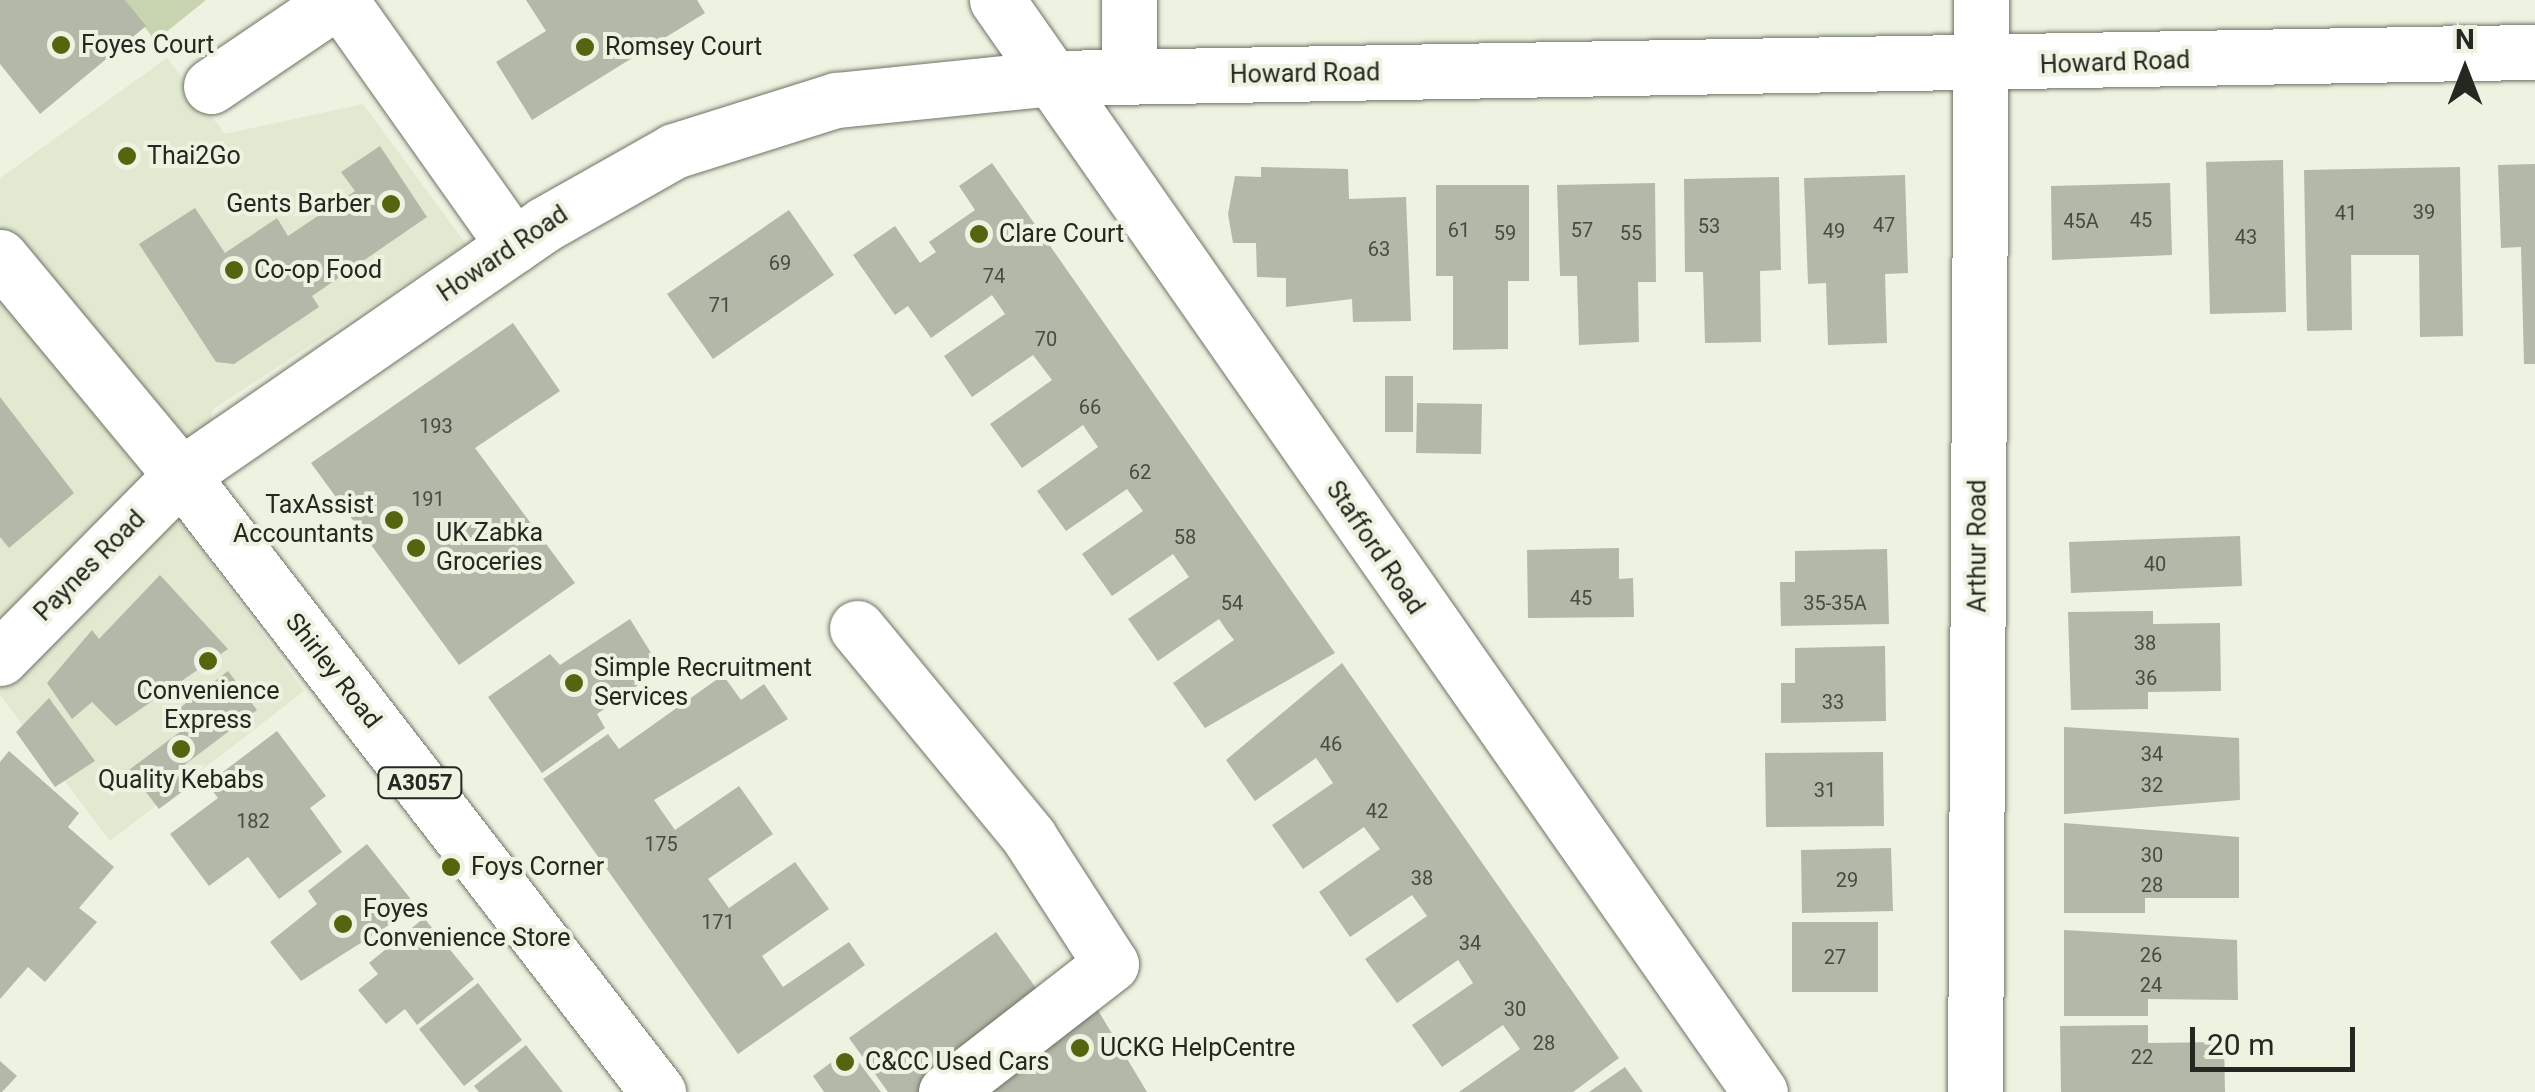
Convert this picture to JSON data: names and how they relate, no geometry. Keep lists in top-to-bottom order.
{
  "streets": {
    "street": [
      "Howard Road",
      "Arthur Road",
      "Stafford Road",
      "Paynes Road",
      "Shirley Road",
      "A3057"
    ]
  },
  "crossings": [
    ["Howard Road", "Arthur Road"],
    ["Howard Road", "Stafford Road"],
    ["Howard Road", "Paynes Road"],
    ["Howard Road", "Shirley Road"],
    ["Paynes Road", "Shirley Road"]
  ],
  "places": [
    "Foyes Court",
    "Romsey Court",
    "Thai2Go",
    "Gents Barber",
    "Clare Court",
    "Co-op Food",
    "TaxAssist Accountants",
    "UK Zabka Groceries",
    "Convenience Express",
    "Simple Recruitment Services",
    "Quality Kebabs",
    "Foys Corner",
    "Foyes Convenience Store",
    "UCKG HelpCentre",
    "C&CC Used Cars"
  ],
  "house_numbers": [
    "39",
    "41",
    "45",
    "45A",
    "47",
    "53",
    "61",
    "57",
    "49",
    "59",
    "55",
    "43",
    "63",
    "69",
    "74",
    "71",
    "70",
    "66",
    "193",
    "62",
    "191",
    "58",
    "40",
    "45",
    "54",
    "35-35A",
    "38",
    "36",
    "33",
    "46",
    "34",
    "32",
    "31",
    "42",
    "182",
    "175",
    "30",
    "38",
    "29",
    "28",
    "171",
    "34",
    "26",
    "27",
    "24",
    "30",
    "28",
    "22"
  ],
  "scale_bar": "20 m",
  "north": "top"
}
